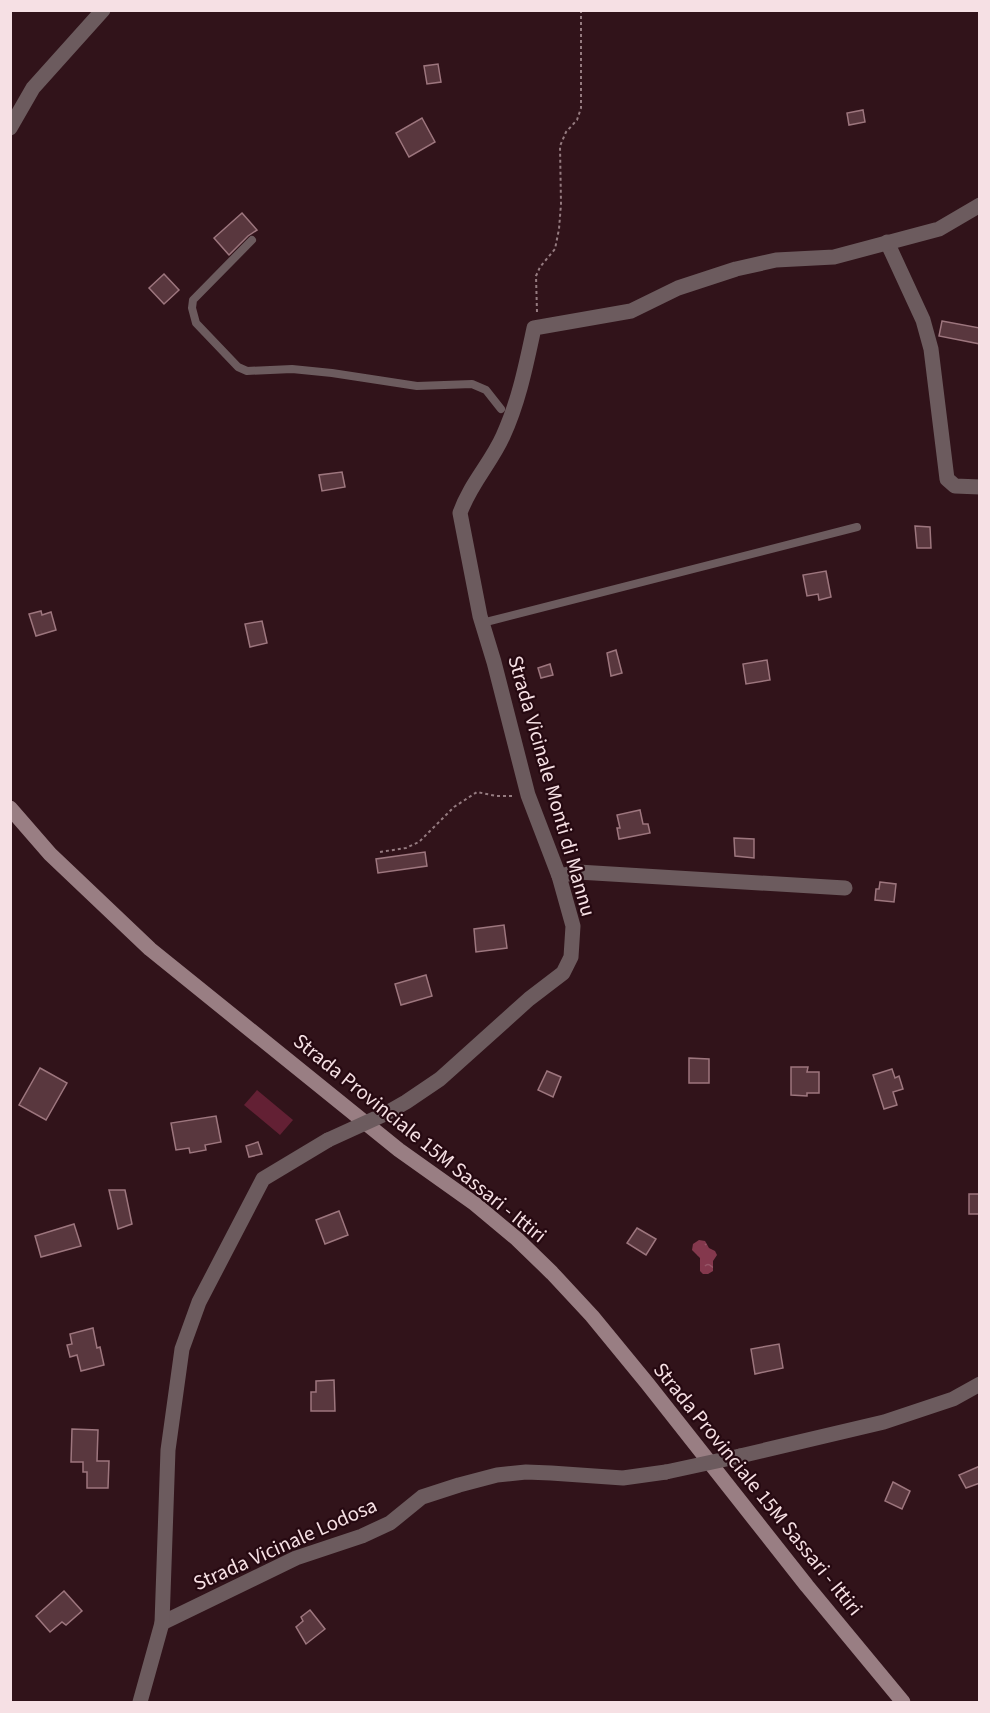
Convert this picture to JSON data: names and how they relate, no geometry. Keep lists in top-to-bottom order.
{
  "streets": {
    "main road": ["Strada Provinciale 15M Sassari - Ittiri"],
    "street": ["Strada Vicinale Monti di Mannu", "Strada Vicinale Lodosa"]
  },
  "crossings": [
    ["Strada Vicinale Monti di Mannu", "Strada Vicinale Lodosa"]
  ]
}
